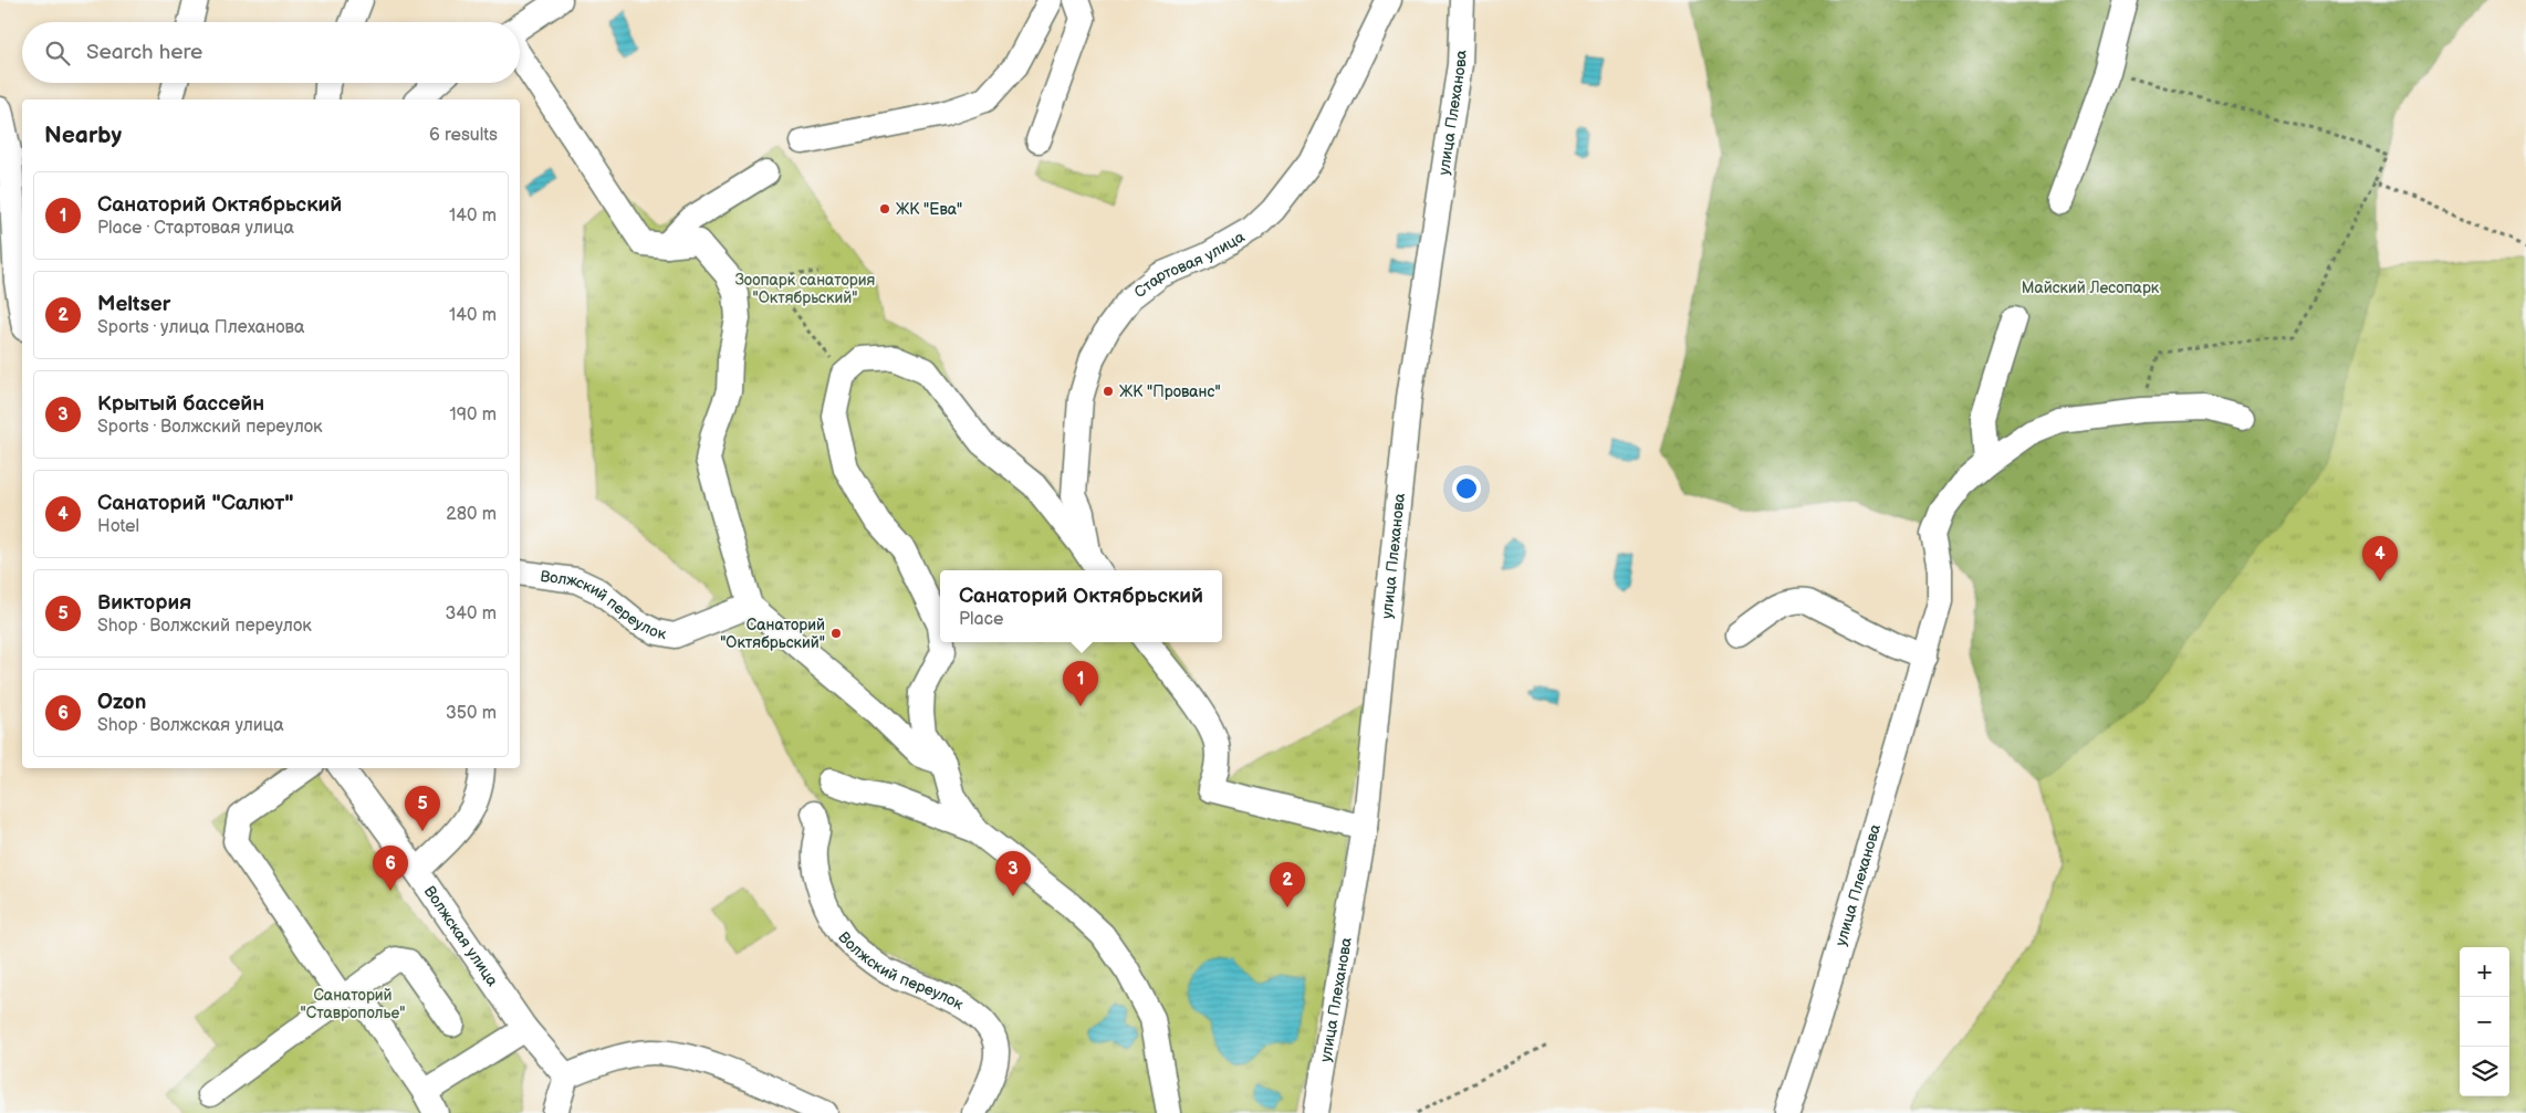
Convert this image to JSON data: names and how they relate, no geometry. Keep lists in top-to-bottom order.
{
  "streets": {
    "street": [
      "улица Плеханова",
      "Стартовая улица",
      "Волжский переулок",
      "Волжская улица"
    ]
  },
  "parks": ["Зоопарк санатория \"Октябрьский\"", "Майский Лесопарк", "Санаторий \"Ставрополье\""],
  "places": ["ЖК \"Ева\"", "ЖК \"Прованс\"", "Санаторий \"Октябрьский\""],
  "page": {
    "search": "Search here",
    "heading": ["Nearby", "6 results"],
    "list": [
      {
        "mark": "1",
        "name": "Санаторий Октябрьский",
        "note": "Place · Стартовая улица",
        "value": "140 m"
      },
      {
        "mark": "2",
        "name": "Meltser",
        "note": "Sports · улица Плеханова",
        "value": "140 m"
      },
      {
        "mark": "3",
        "name": "Крытый бассейн",
        "note": "Sports · Волжский переулок",
        "value": "190 m"
      },
      {
        "mark": "4",
        "name": "Санаторий \"Салют\"",
        "note": "Hotel",
        "value": "280 m"
      },
      {
        "mark": "5",
        "name": "Виктория",
        "note": "Shop · Волжский переулок",
        "value": "340 m"
      },
      {
        "mark": "6",
        "name": "Ozon",
        "note": "Shop · Волжская улица",
        "value": "350 m"
      }
    ],
    "pins": [
      "4",
      "1",
      "5",
      "6",
      "3",
      "2"
    ],
    "popup": ["Санаторий Октябрьский", "Place"],
    "map_buttons": ["+", "−"]
  }
}
